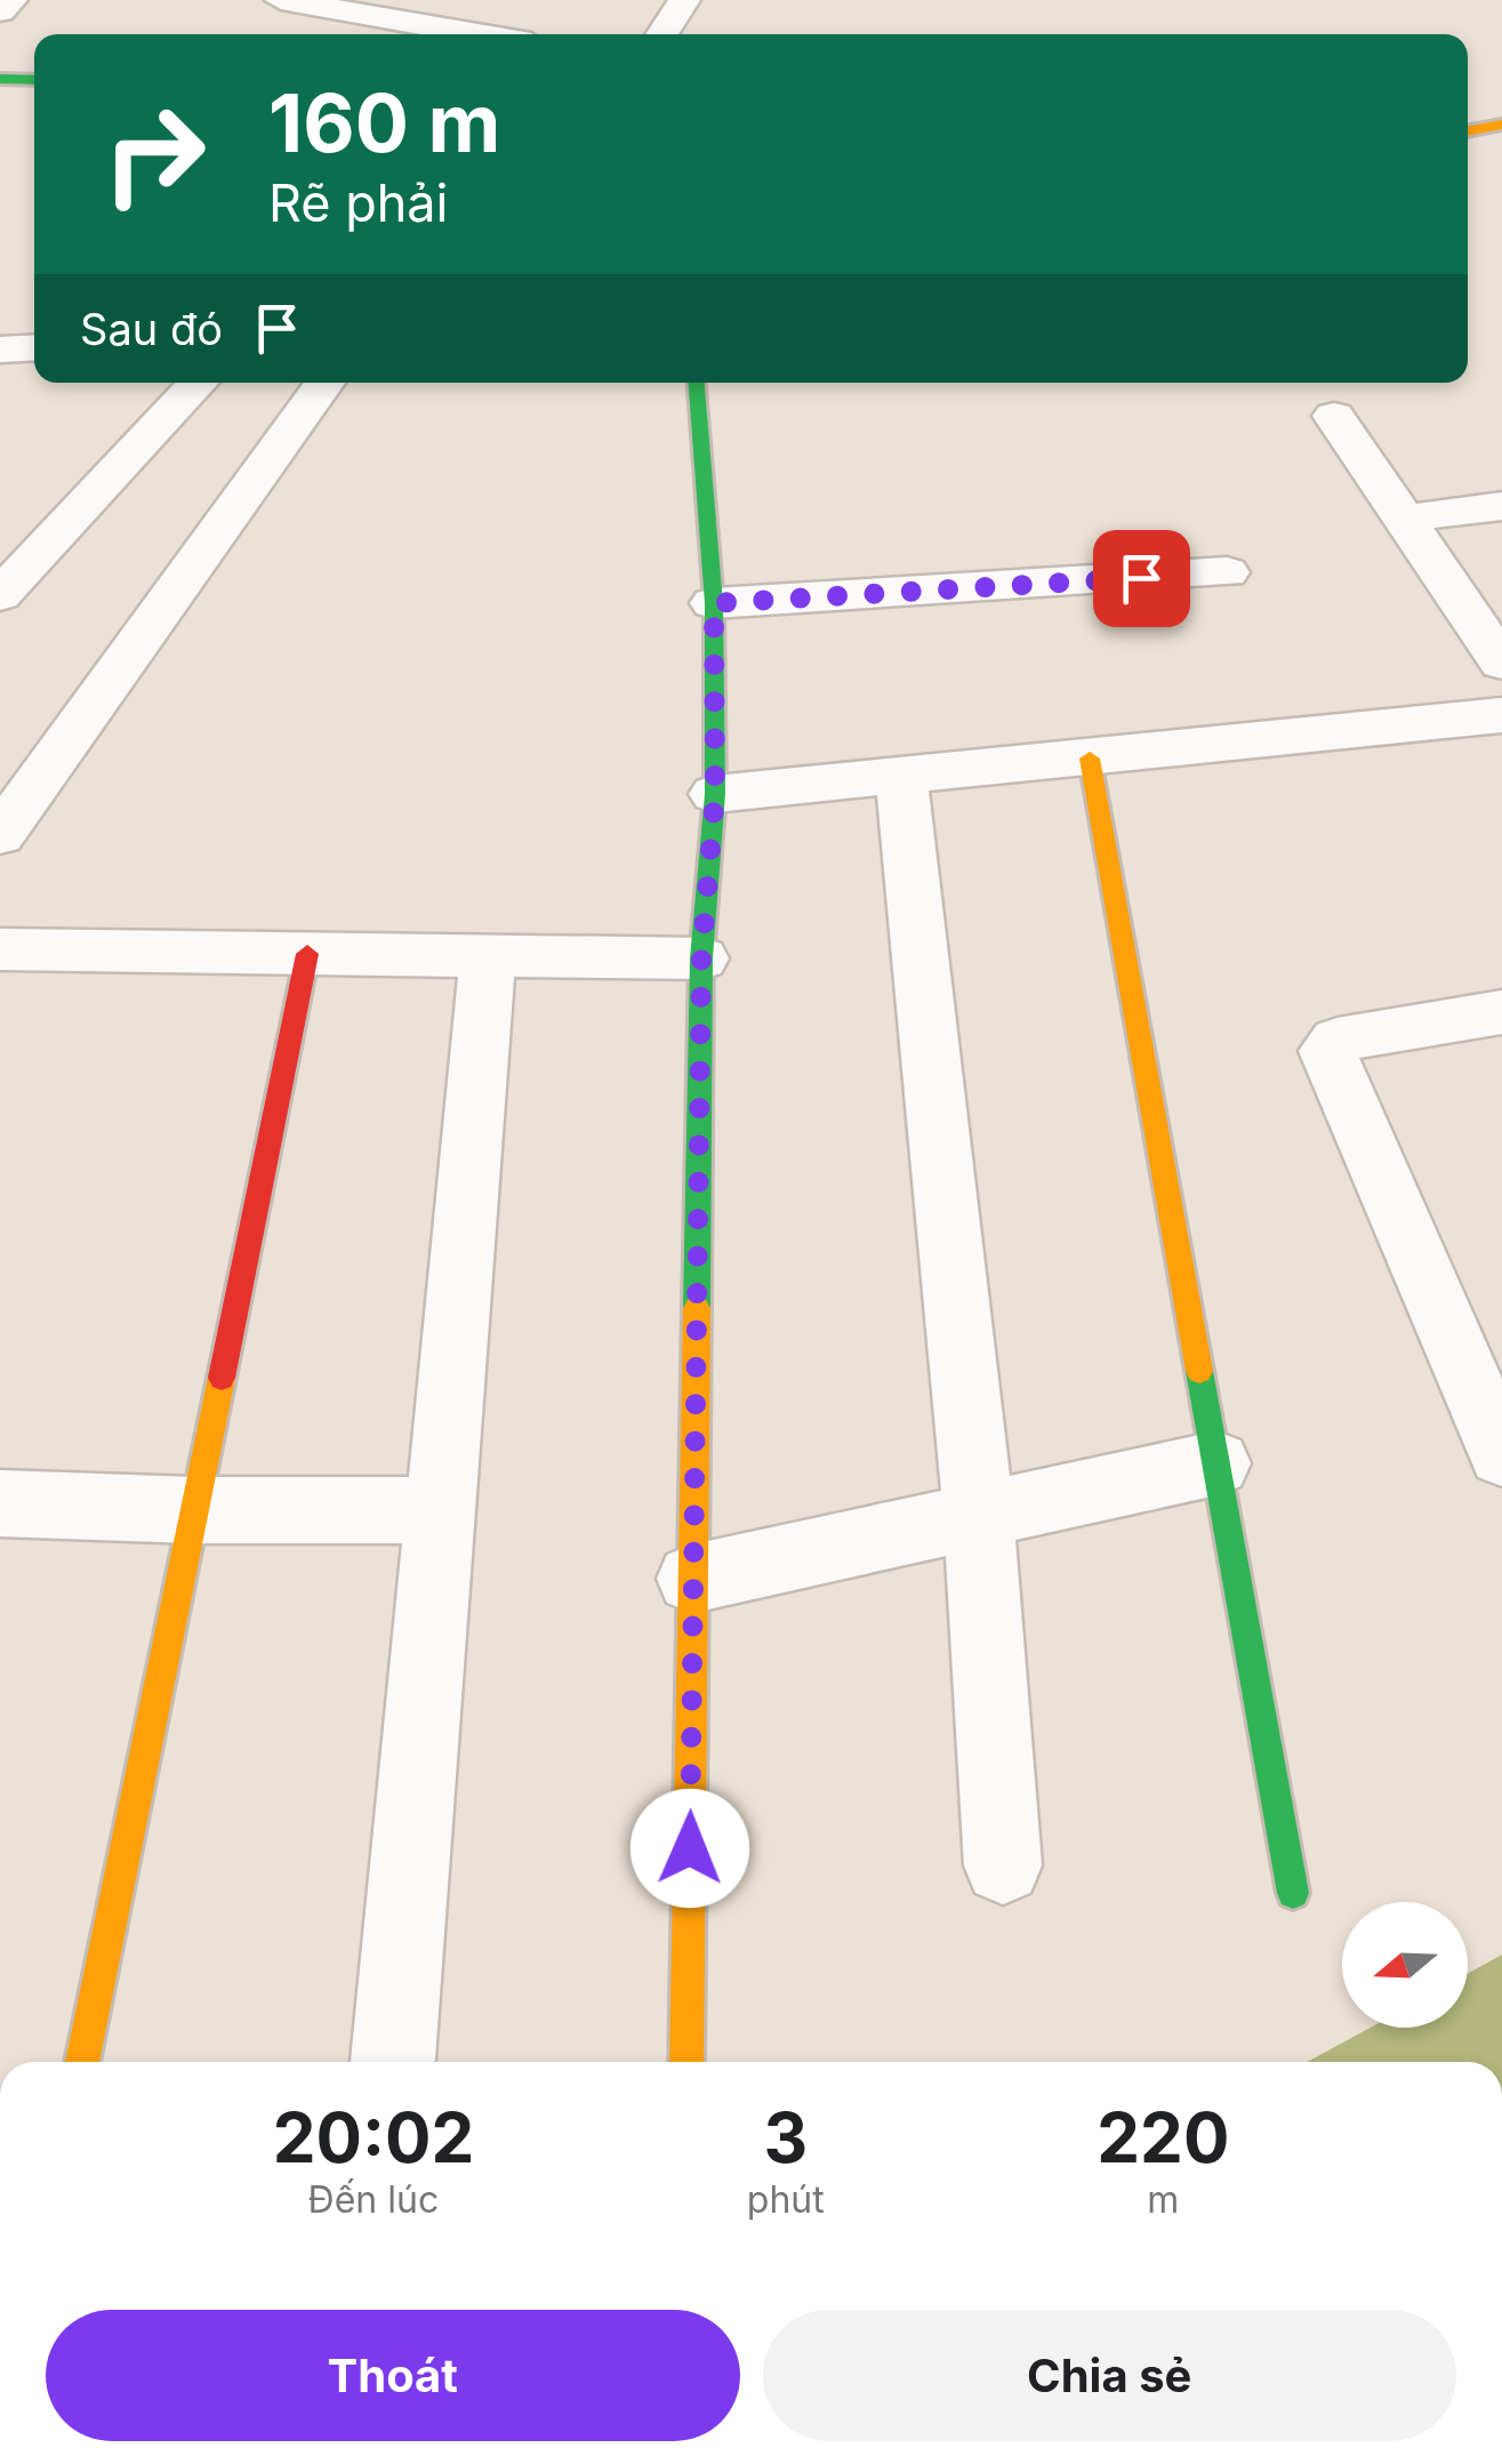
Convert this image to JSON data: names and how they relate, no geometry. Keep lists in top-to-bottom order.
{
  "north": "left",
  "page": {
    "turn": ["160 m", "Rẽ phải"],
    "then": "Sau đó",
    "eta": [
      "20:02",
      "Đến lúc",
      "3",
      "phút",
      "220",
      "m"
    ],
    "buttons": ["Thoát", "Chia sẻ"]
  }
}
